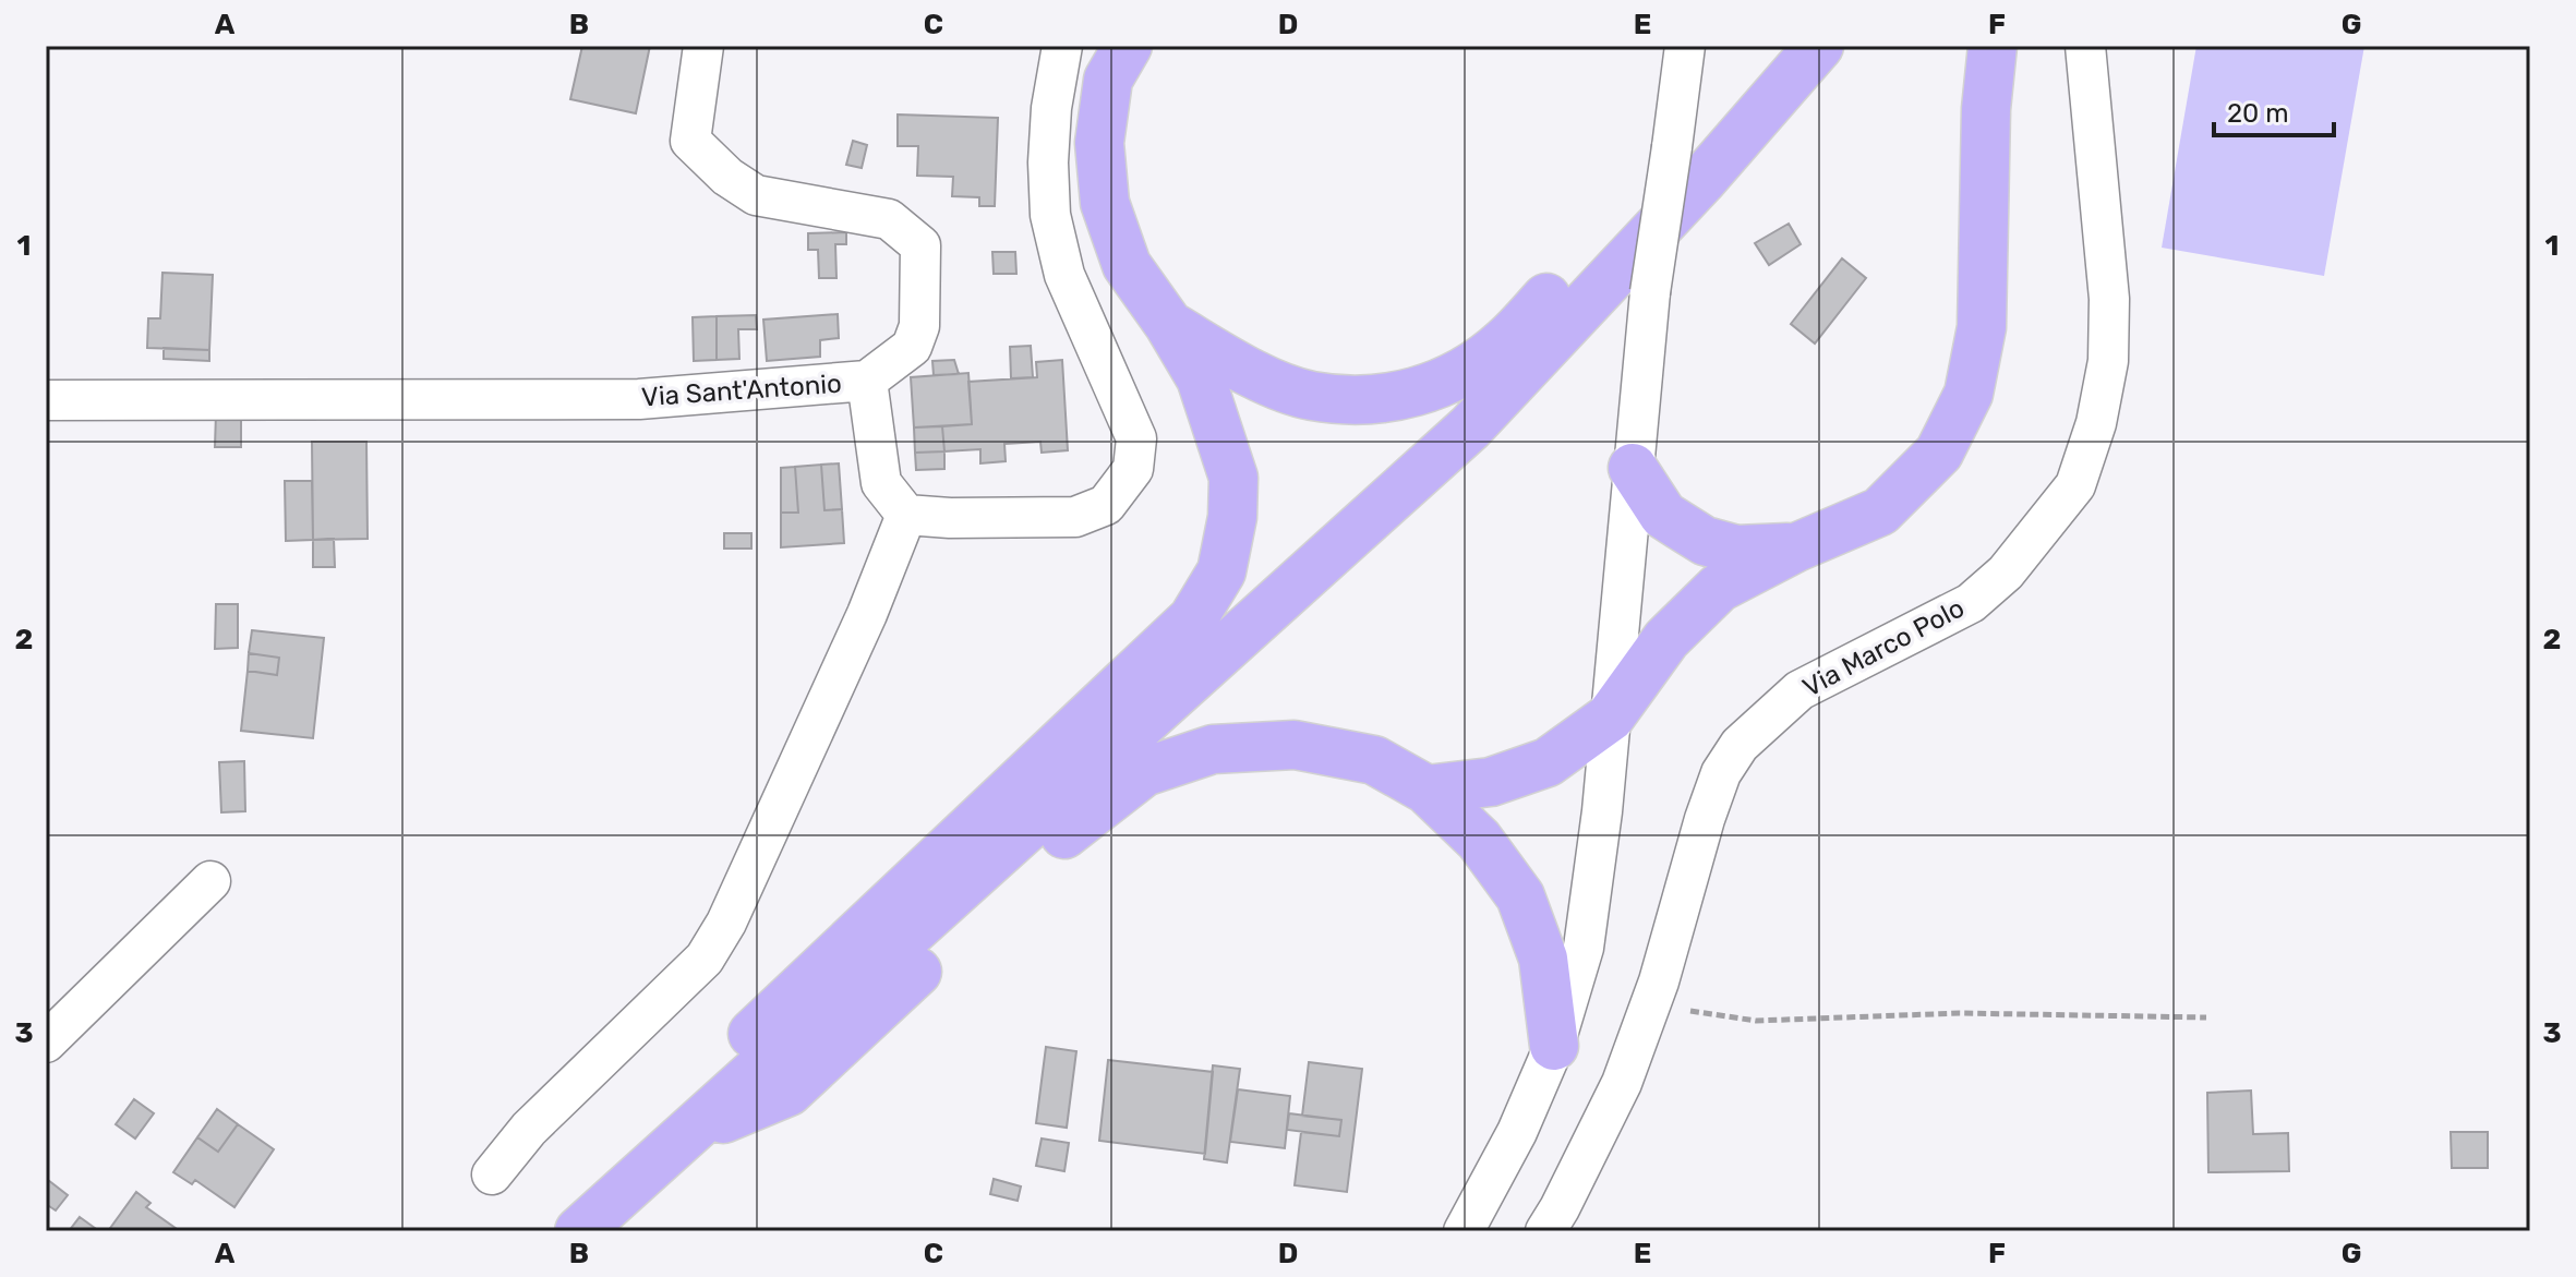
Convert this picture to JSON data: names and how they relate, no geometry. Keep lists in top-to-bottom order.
{
  "streets": {
    "street": ["Via Sant'Antonio", "Via Marco Polo"]
  },
  "scale_bar": "20 m",
  "grid": {
    "columns": [
      "A",
      "B",
      "C",
      "D",
      "E",
      "F",
      "G"
    ],
    "rows": ["1", "2", "3"]
  }
}
